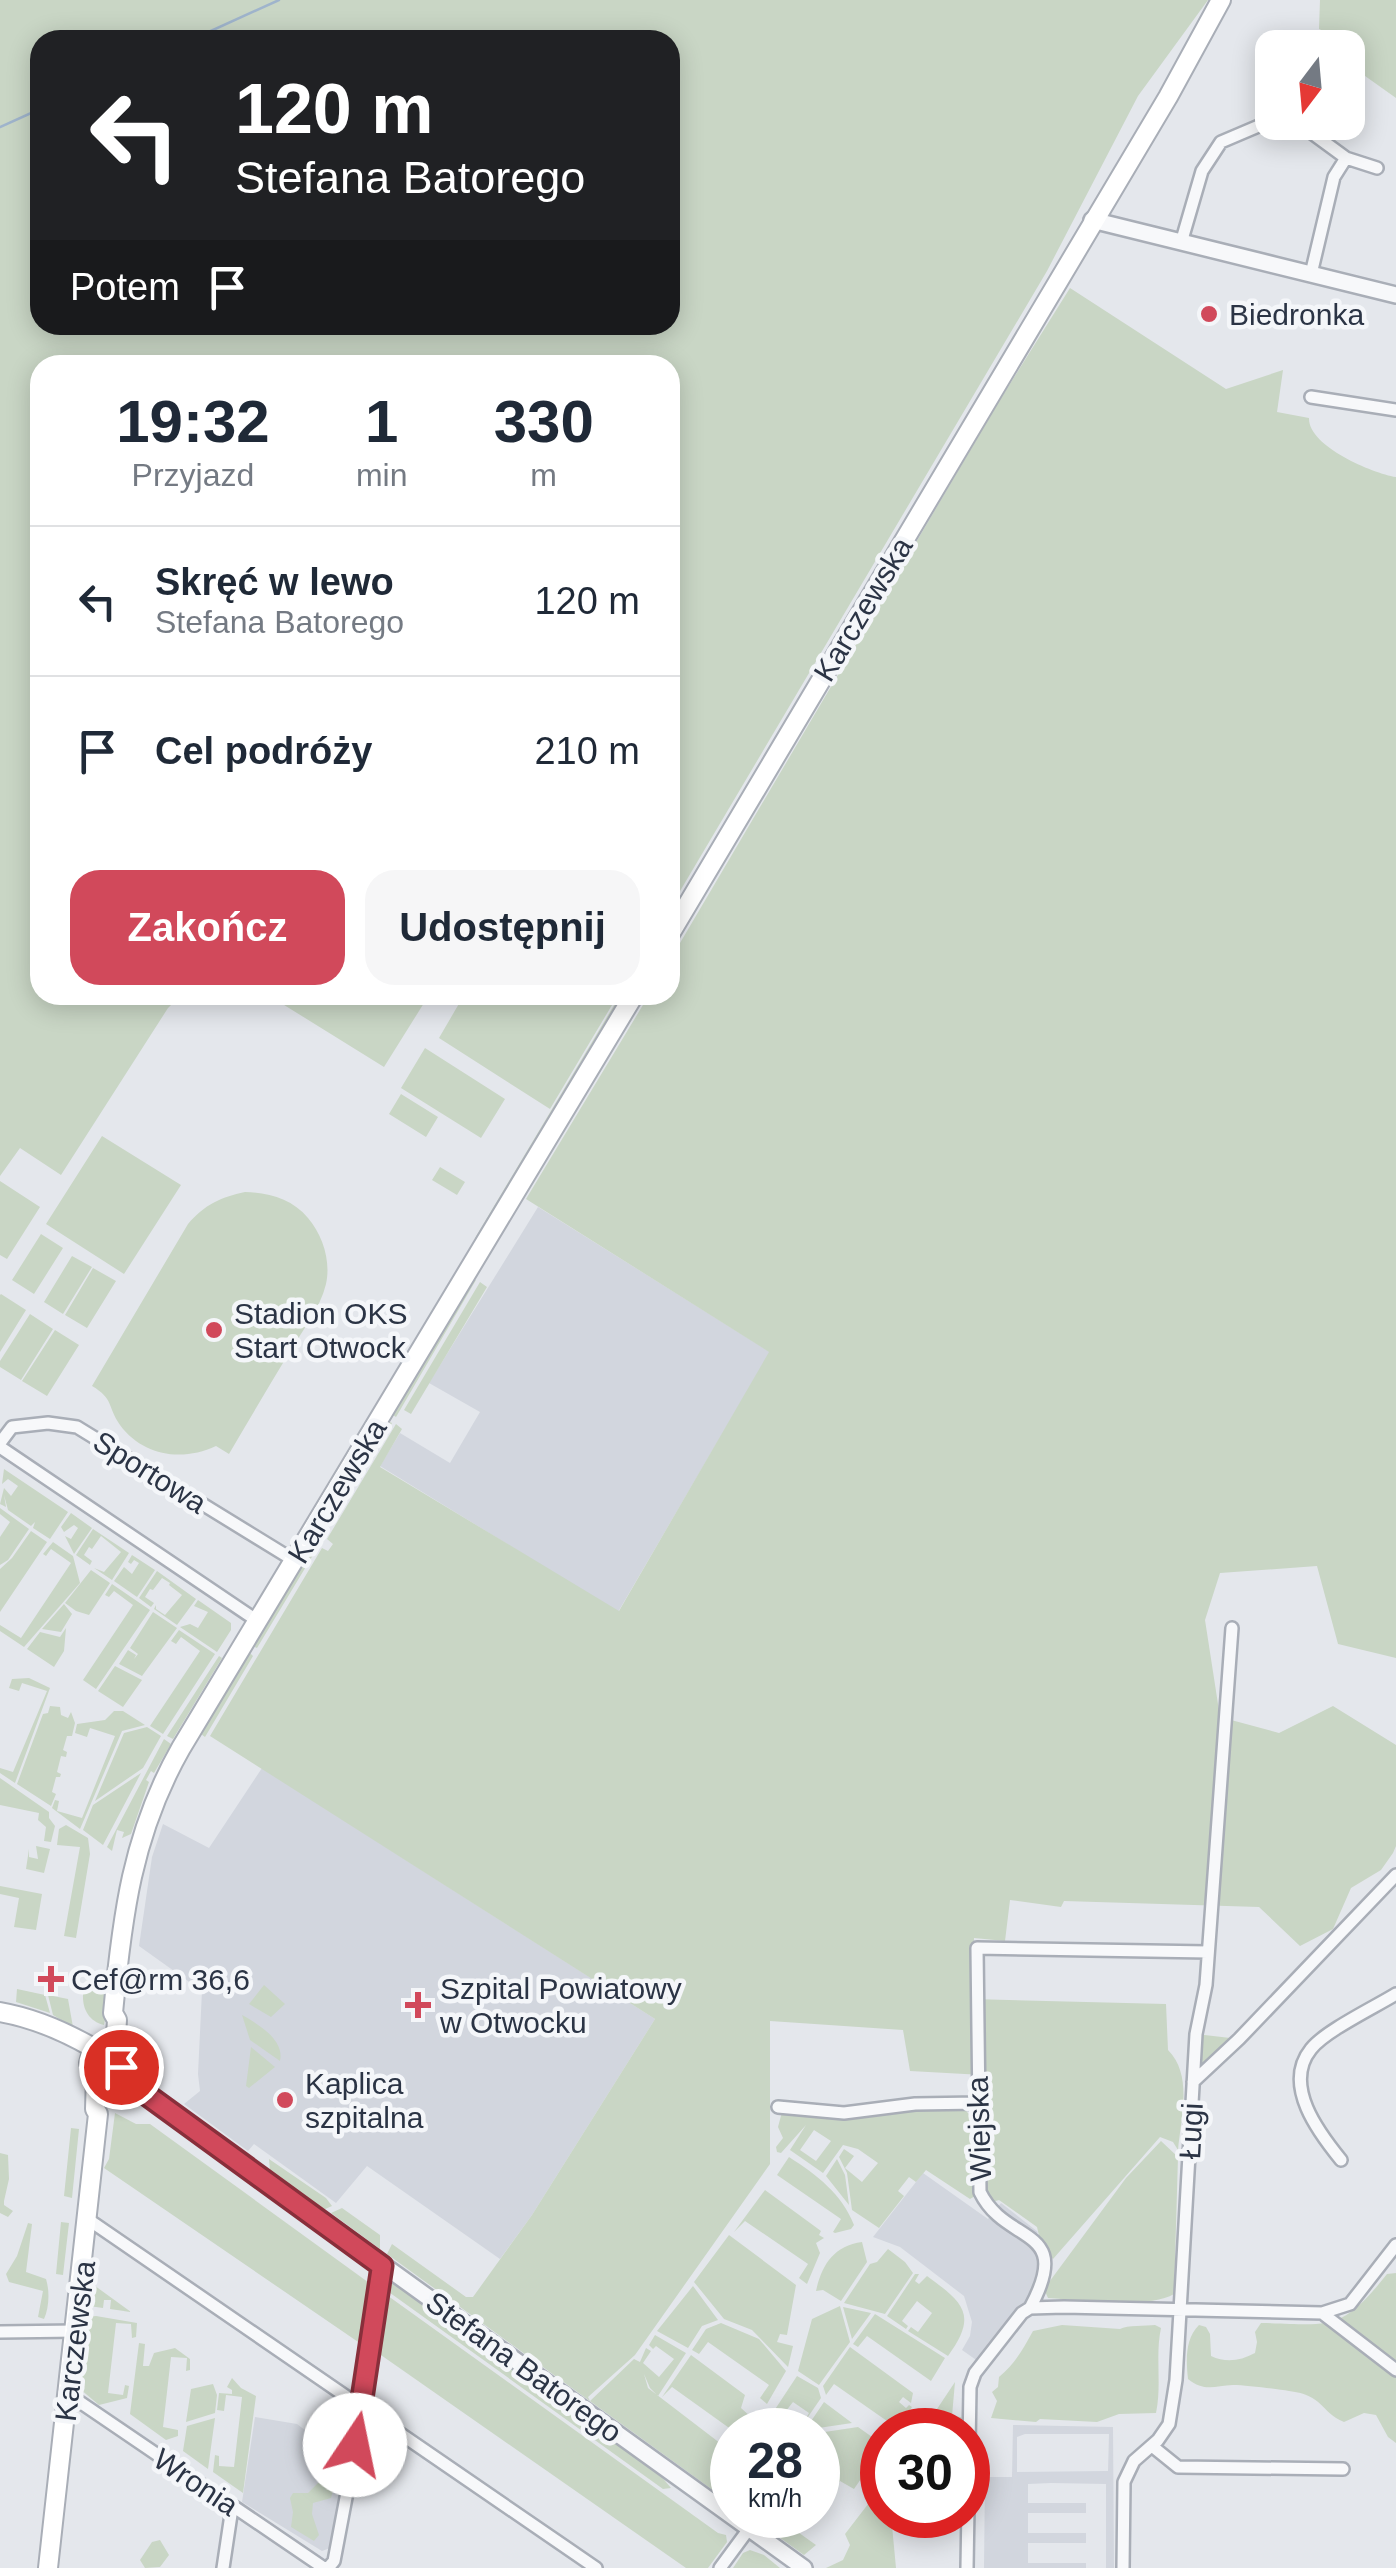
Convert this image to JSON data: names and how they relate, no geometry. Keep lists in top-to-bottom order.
{
  "streets": {
    "main road": ["Karczewska"],
    "street": [
      "Sportowa",
      "Wiejska",
      "Ługi",
      "Stefana Batorego",
      "Wronia"
    ]
  },
  "crossings": [
    ["Karczewska", "Sportowa"],
    ["Karczewska", "Stefana Batorego"],
    ["Karczewska", "Wronia"],
    ["Wiejska", "Ługi"]
  ],
  "places": {
    "other": ["Biedronka", "Stadion OKS Start Otwock", "Kaplica szpitalna"],
    "health": ["Cef@rm 36,6", "Szpital Powiatowy w Otwocku"]
  },
  "north": "bottom",
  "page": {
    "turn": ["120 m", "Stefana Batorego"],
    "then": "Potem",
    "eta": [
      "19:32",
      "Przyjazd",
      "1",
      "min",
      "330",
      "m"
    ],
    "list": [
      {
        "name": "Skręć w lewo",
        "note": "Stefana Batorego",
        "value": "120 m"
      },
      {
        "name": "Cel podróży",
        "value": "210 m"
      }
    ],
    "buttons": ["Zakończ", "Udostępnij"],
    "speed": "28 km/h",
    "limit": "30"
  }
}
